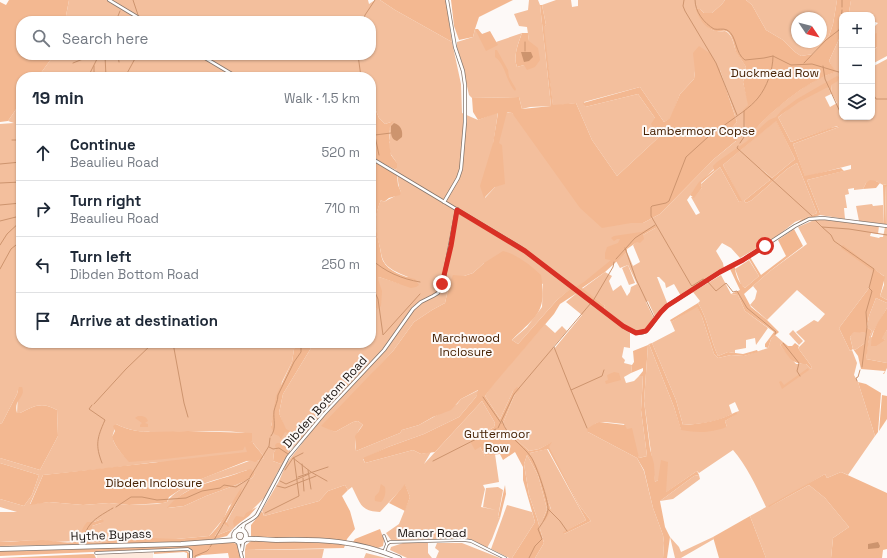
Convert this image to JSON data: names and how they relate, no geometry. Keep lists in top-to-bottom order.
{
  "streets": {
    "main road": ["Hythe Bypass"],
    "street": ["Dibden Bottom Road", "Manor Road"]
  },
  "crossings": [
    ["Dibden Bottom Road", "Hythe Bypass"],
    ["Manor Road", "Hythe Bypass"]
  ],
  "parks": [
    "Duckmead Row",
    "Lambermoor Copse",
    "Marchwood Inclosure",
    "Guttermoor Row",
    "Dibden Inclosure"
  ],
  "north": "bottom right",
  "page": {
    "map_buttons": ["+", "−"],
    "search": "Search here",
    "heading": ["19 min", "Walk · 1.5 km"],
    "list": [
      ["Continue", "Beaulieu Road", "520 m"],
      ["Turn right", "Beaulieu Road", "710 m"],
      ["Turn left", "Dibden Bottom Road", "250 m"],
      "Arrive at destination"
    ]
  }
}
